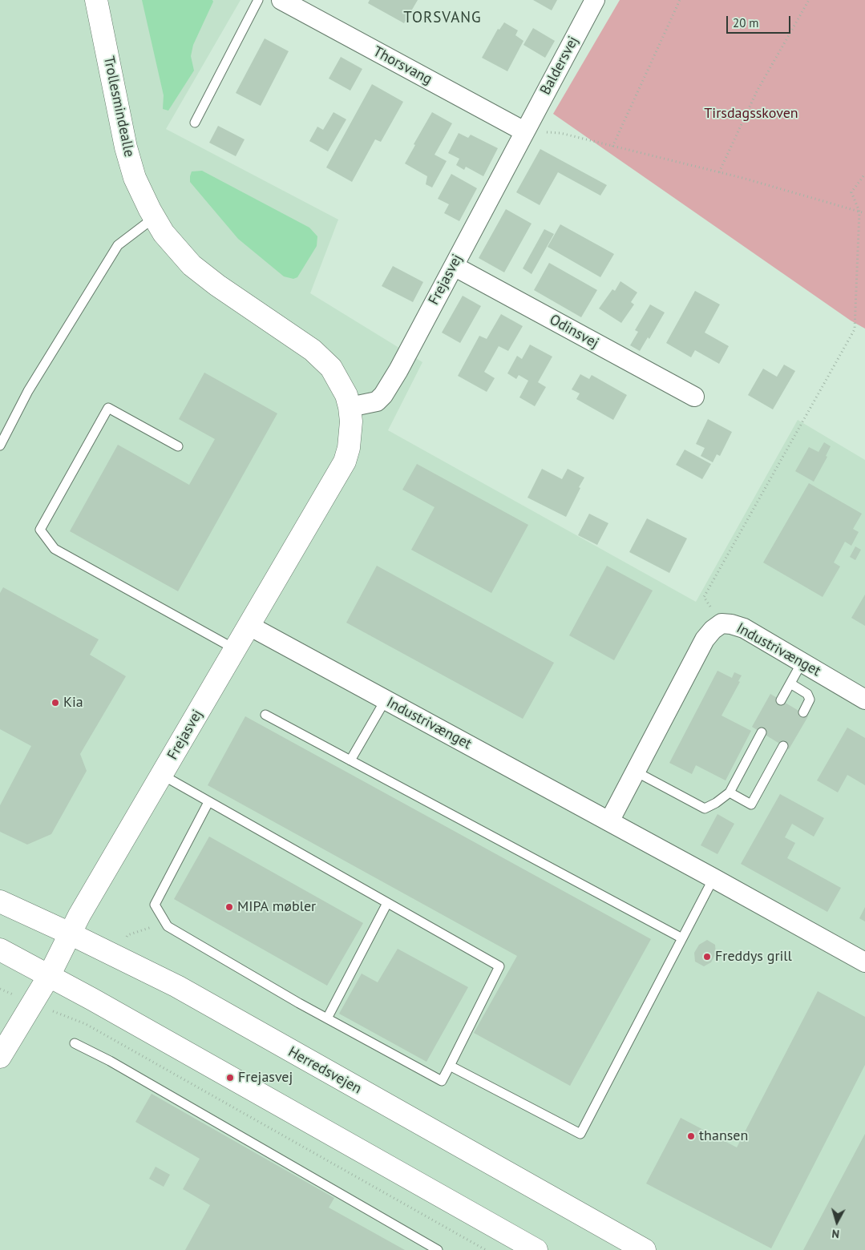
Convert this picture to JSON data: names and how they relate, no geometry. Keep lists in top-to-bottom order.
{
  "streets": {
    "street": [
      "Thorsvang",
      "Baldersvej",
      "Trollesmindealle",
      "Frejasvej",
      "Odinsvej",
      "Industrivænget",
      "Herredsvejen"
    ]
  },
  "crossings": [
    ["Thorsvang", "Baldersvej"],
    ["Thorsvang", "Frejasvej"],
    ["Baldersvej", "Frejasvej"],
    ["Trollesmindealle", "Frejasvej"],
    ["Frejasvej", "Odinsvej"],
    ["Frejasvej", "Industrivænget"],
    ["Frejasvej", "Herredsvejen"]
  ],
  "districts": ["TORSVANG"],
  "parks": ["Tirsdagsskoven"],
  "places": [
    "Kia",
    "MIPA møbler",
    "Freddys grill",
    "Frejasvej",
    "thansen"
  ],
  "scale_bar": "20 m",
  "north": "bottom"
}
